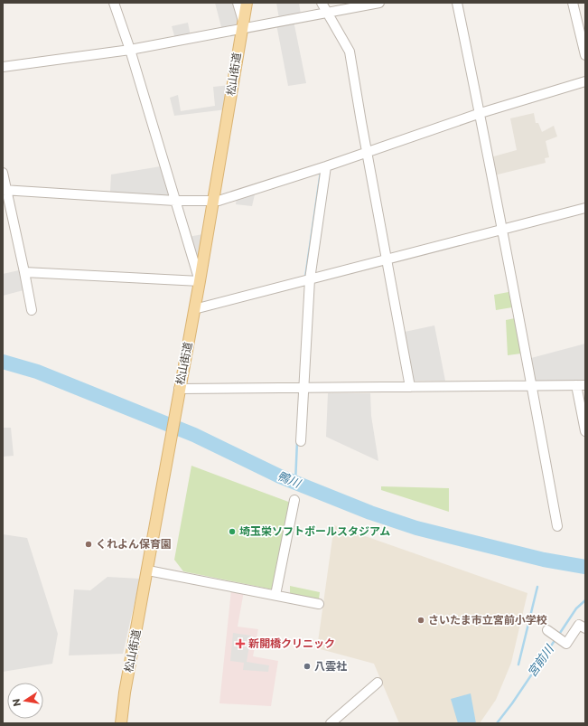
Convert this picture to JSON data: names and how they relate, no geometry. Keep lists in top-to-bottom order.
{
  "streets": {
    "main road": ["松山街道"]
  },
  "water": ["鴨川", "宮前川"],
  "places": {
    "other": [
      "埼玉栄ソフトボールスタジアム",
      "くれよん保育園",
      "さいたま市立宮前小学校",
      "八雲社"
    ],
    "health": ["新開橋クリニック"]
  },
  "north": "left"
}
